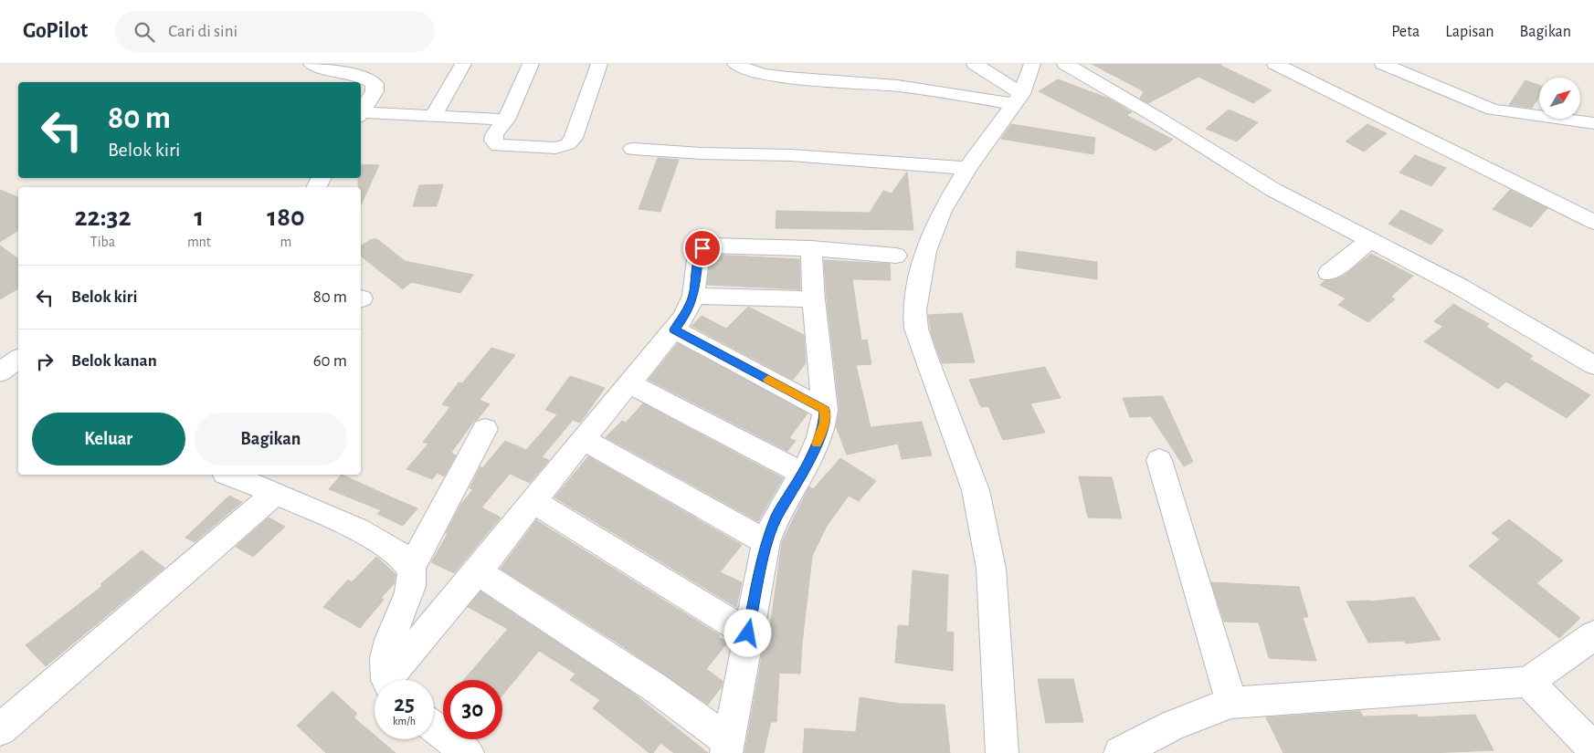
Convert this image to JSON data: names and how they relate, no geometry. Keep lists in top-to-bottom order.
{
  "north": "top right",
  "page": {
    "header": "GoPilot",
    "search": "Cari di sini",
    "nav": ["Peta", "Lapisan", "Bagikan"],
    "turn": ["80 m", "Belok kiri"],
    "eta": [
      "22:32",
      "Tiba",
      "1",
      "mnt",
      "180",
      "m"
    ],
    "list": [
      {
        "name": "Belok kiri",
        "value": "80 m"
      },
      {
        "name": "Belok kanan",
        "value": "60 m"
      }
    ],
    "buttons": ["Keluar", "Bagikan"],
    "speed": "25 km/h",
    "limit": "30"
  }
}
